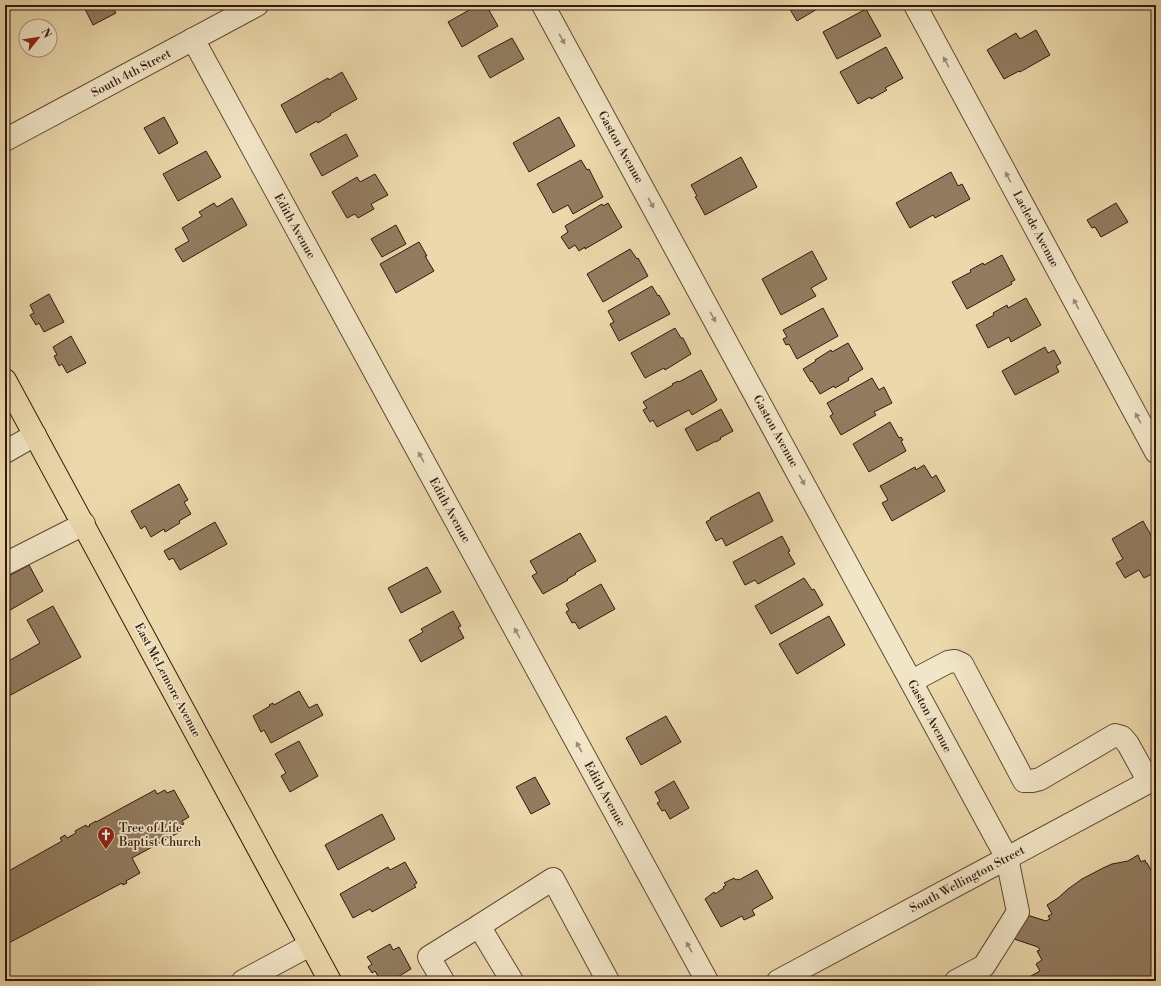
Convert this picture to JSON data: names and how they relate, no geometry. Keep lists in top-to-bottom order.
{
  "streets": {
    "main road": ["East McLemore Avenue"],
    "street": [
      "South 4th Street",
      "Gaston Avenue",
      "Edith Avenue",
      "Laclede Avenue",
      "South Wellington Street"
    ]
  },
  "crossings": [
    ["South 4th Street", "Edith Avenue"],
    ["Gaston Avenue", "South Wellington Street"]
  ],
  "one_way": ["Gaston Avenue", "Edith Avenue", "Laclede Avenue"],
  "places": {
    "church": ["Tree of Life Baptist Church"]
  },
  "north": "top right"
}
